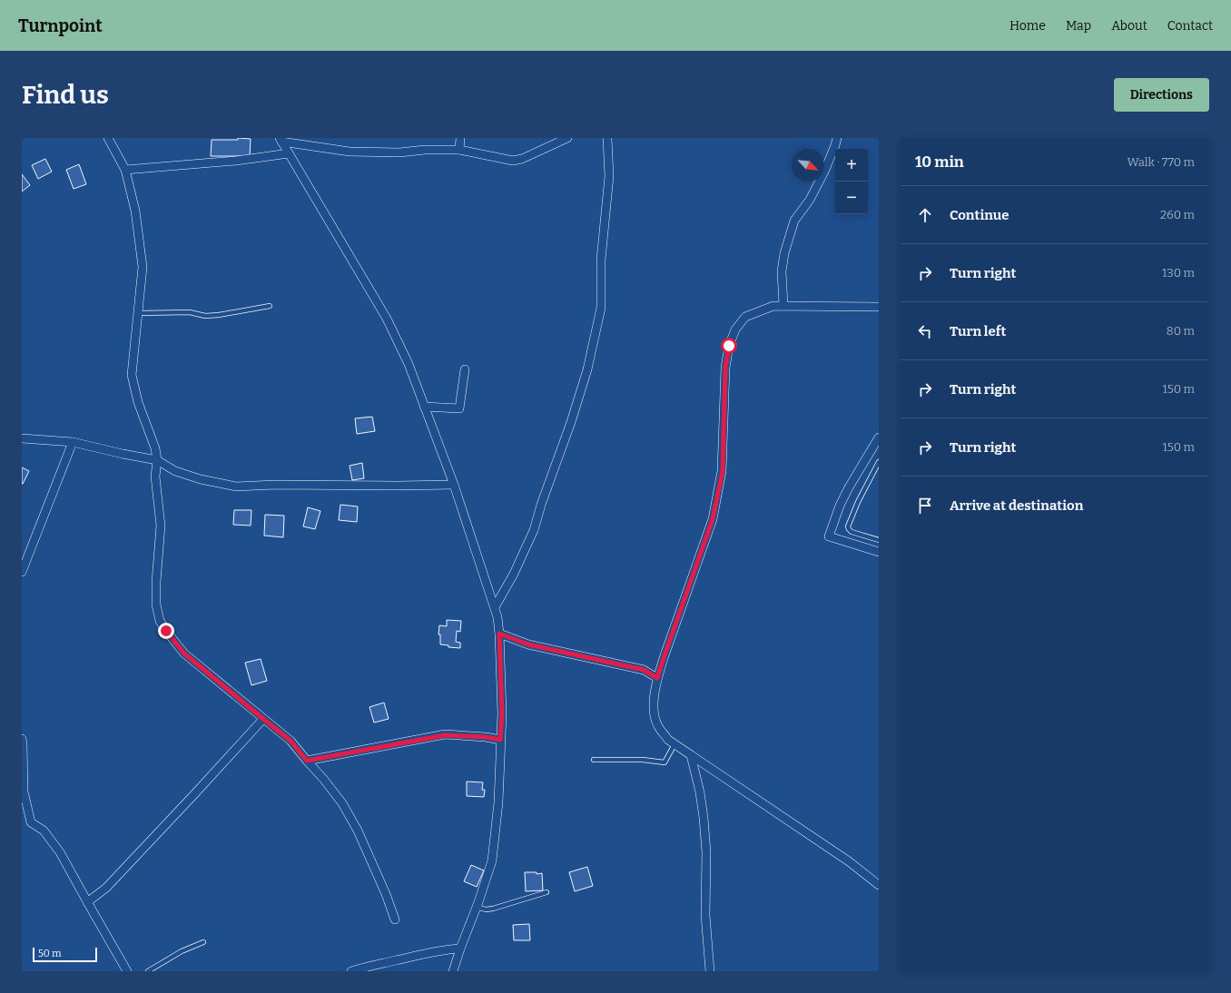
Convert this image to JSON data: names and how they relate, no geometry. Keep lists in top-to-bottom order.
{
  "scale_bar": "50 m",
  "north": "bottom right",
  "page": {
    "header": "Turnpoint",
    "nav": [
      "Home",
      "Map",
      "About",
      "Contact"
    ],
    "buttons": "Directions",
    "title": "Find us",
    "heading": ["10 min", "Walk · 770 m"],
    "map_buttons": ["+", "−"],
    "list": [
      ["Continue", "260 m"],
      ["Turn right", "130 m"],
      ["Turn left", "80 m"],
      ["Turn right", "150 m"],
      ["Turn right", "150 m"],
      "Arrive at destination"
    ],
    "scale": "50 m"
  }
}
